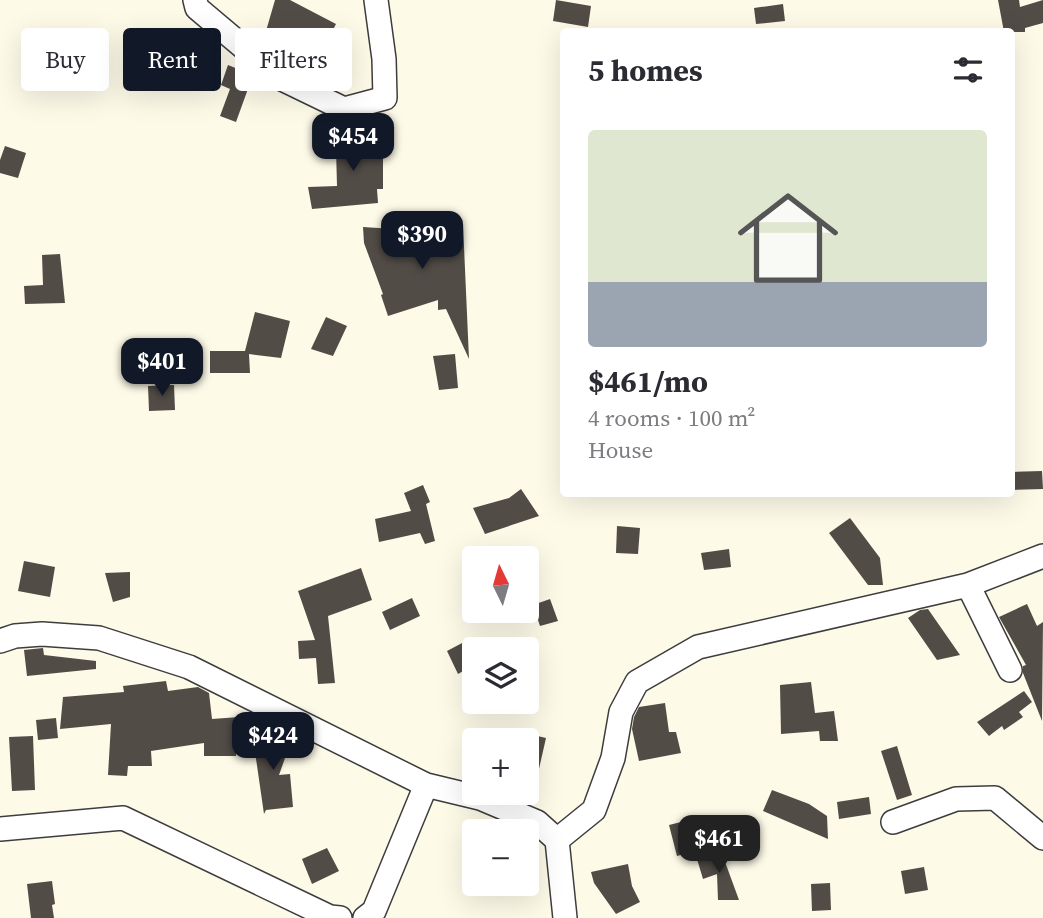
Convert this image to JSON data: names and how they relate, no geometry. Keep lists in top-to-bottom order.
{
  "north": "top",
  "page": {
    "chip": ["Buy", "Rent", "Filters"],
    "heading": "5 homes",
    "list": [
      {
        "name": "$461/mo",
        "note": "4 rooms · 100 m² · House"
      }
    ],
    "price": [
      "$454",
      "$390",
      "$401",
      "$424",
      "$461"
    ],
    "map_buttons": ["+", "−"]
  }
}
